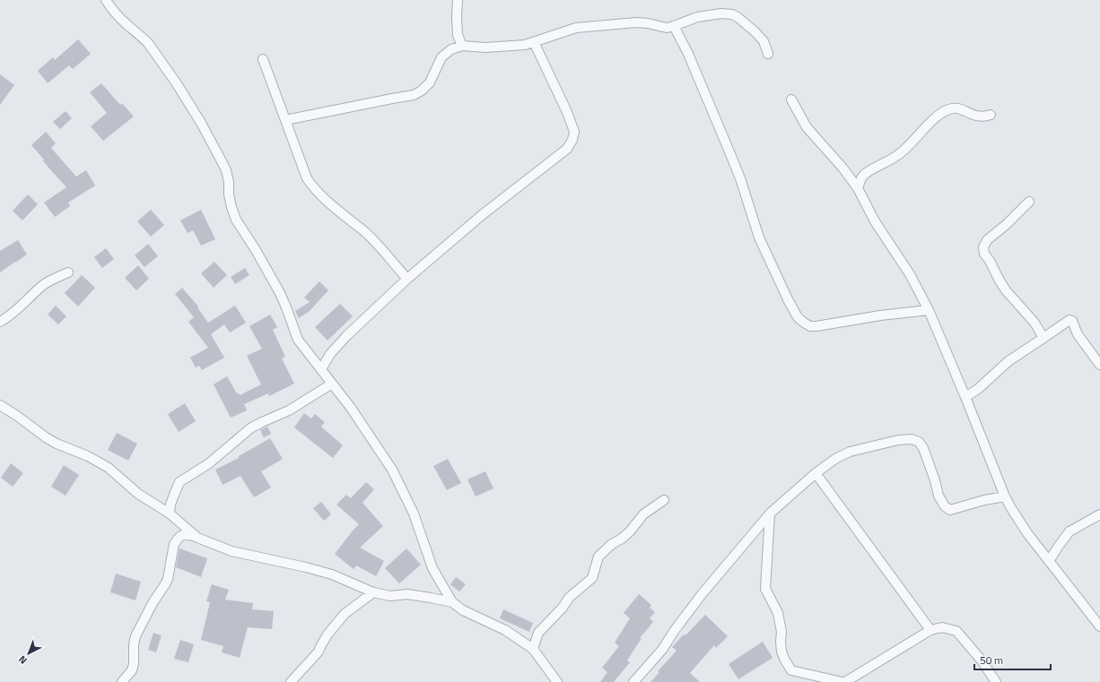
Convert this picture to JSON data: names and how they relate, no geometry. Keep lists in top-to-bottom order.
{
  "scale_bar": "50 m",
  "north": "bottom left"
}
